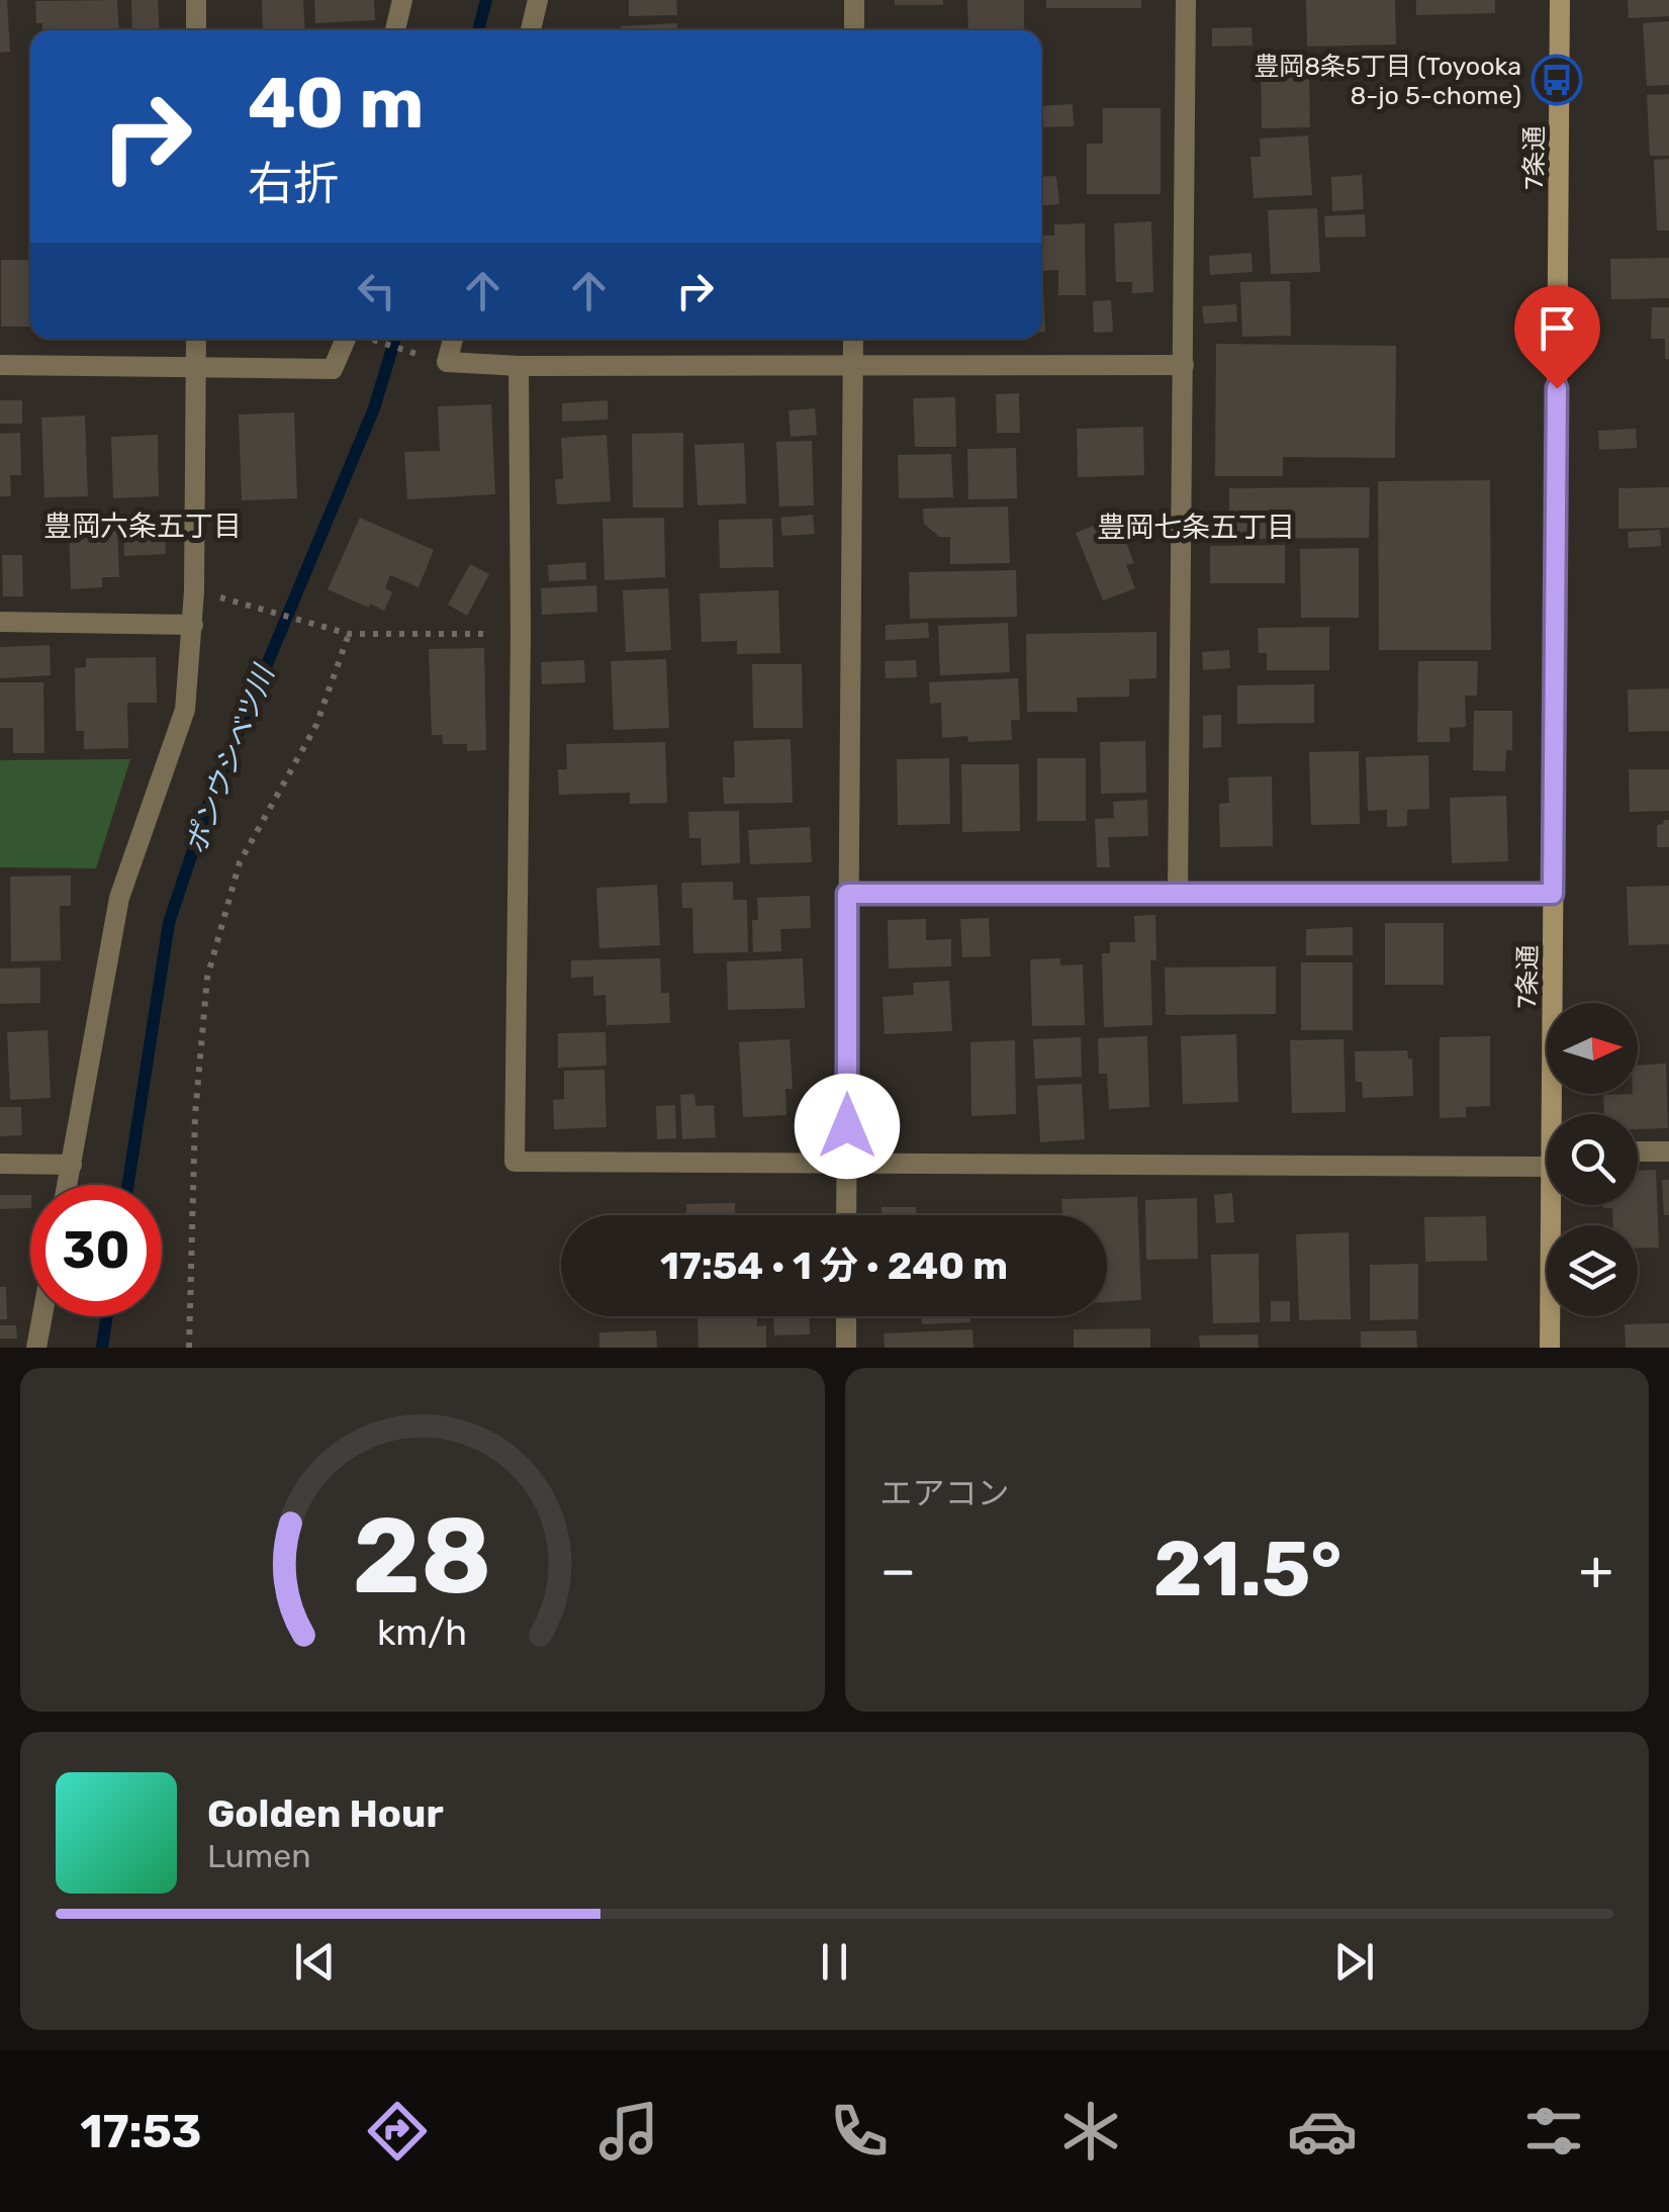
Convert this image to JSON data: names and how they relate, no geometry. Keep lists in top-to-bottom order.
{
  "streets": {
    "street": ["7条通"]
  },
  "districts": ["豊岡六条五丁目", "豊岡七条五丁目"],
  "water": ["ポンウシベツ川"],
  "places": {
    "bus stop": ["豊岡8条5丁目 (Toyooka 8-jo 5-chome)"]
  },
  "north": "right",
  "page": {
    "turn": ["40 m", "右折"],
    "limit": "30",
    "trip": "17:54 · 1 分 · 240 m",
    "tile": "エアコン",
    "heat": ["−", "21.5°", "+"],
    "song": ["Golden Hour", "Lumen"],
    "tabs": "17:53",
    "gauge": ["28", "km/h"]
  }
}
